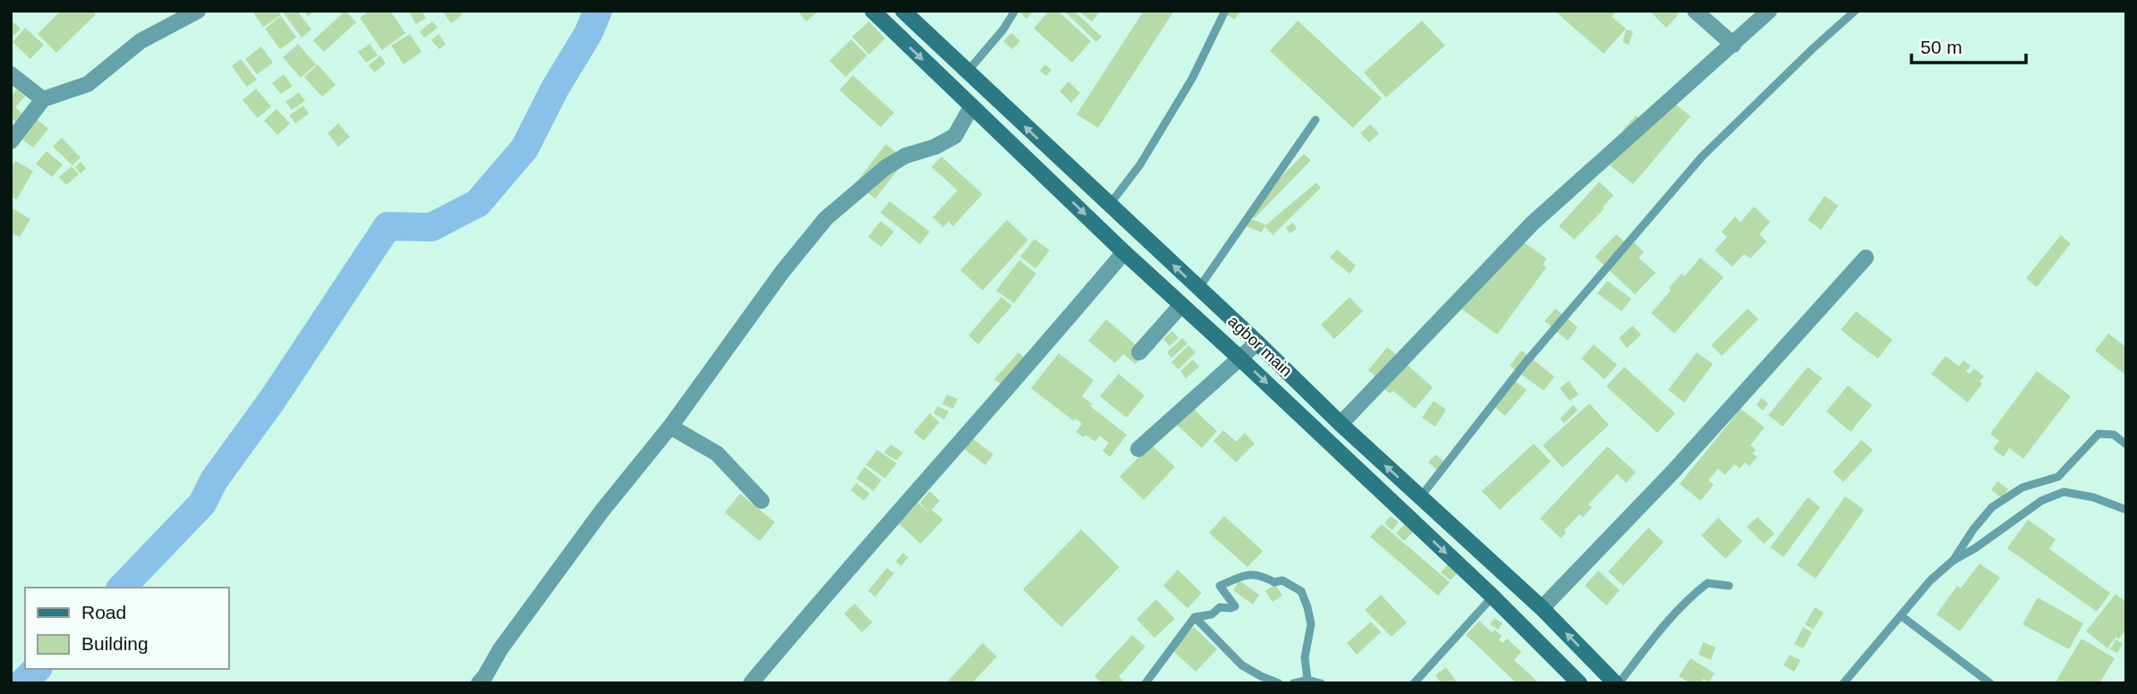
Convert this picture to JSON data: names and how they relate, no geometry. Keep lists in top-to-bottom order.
{
  "streets": {
    "main road": ["agbor main"]
  },
  "legend": ["Road", "Building"],
  "scale_bar": "50 m"
}
